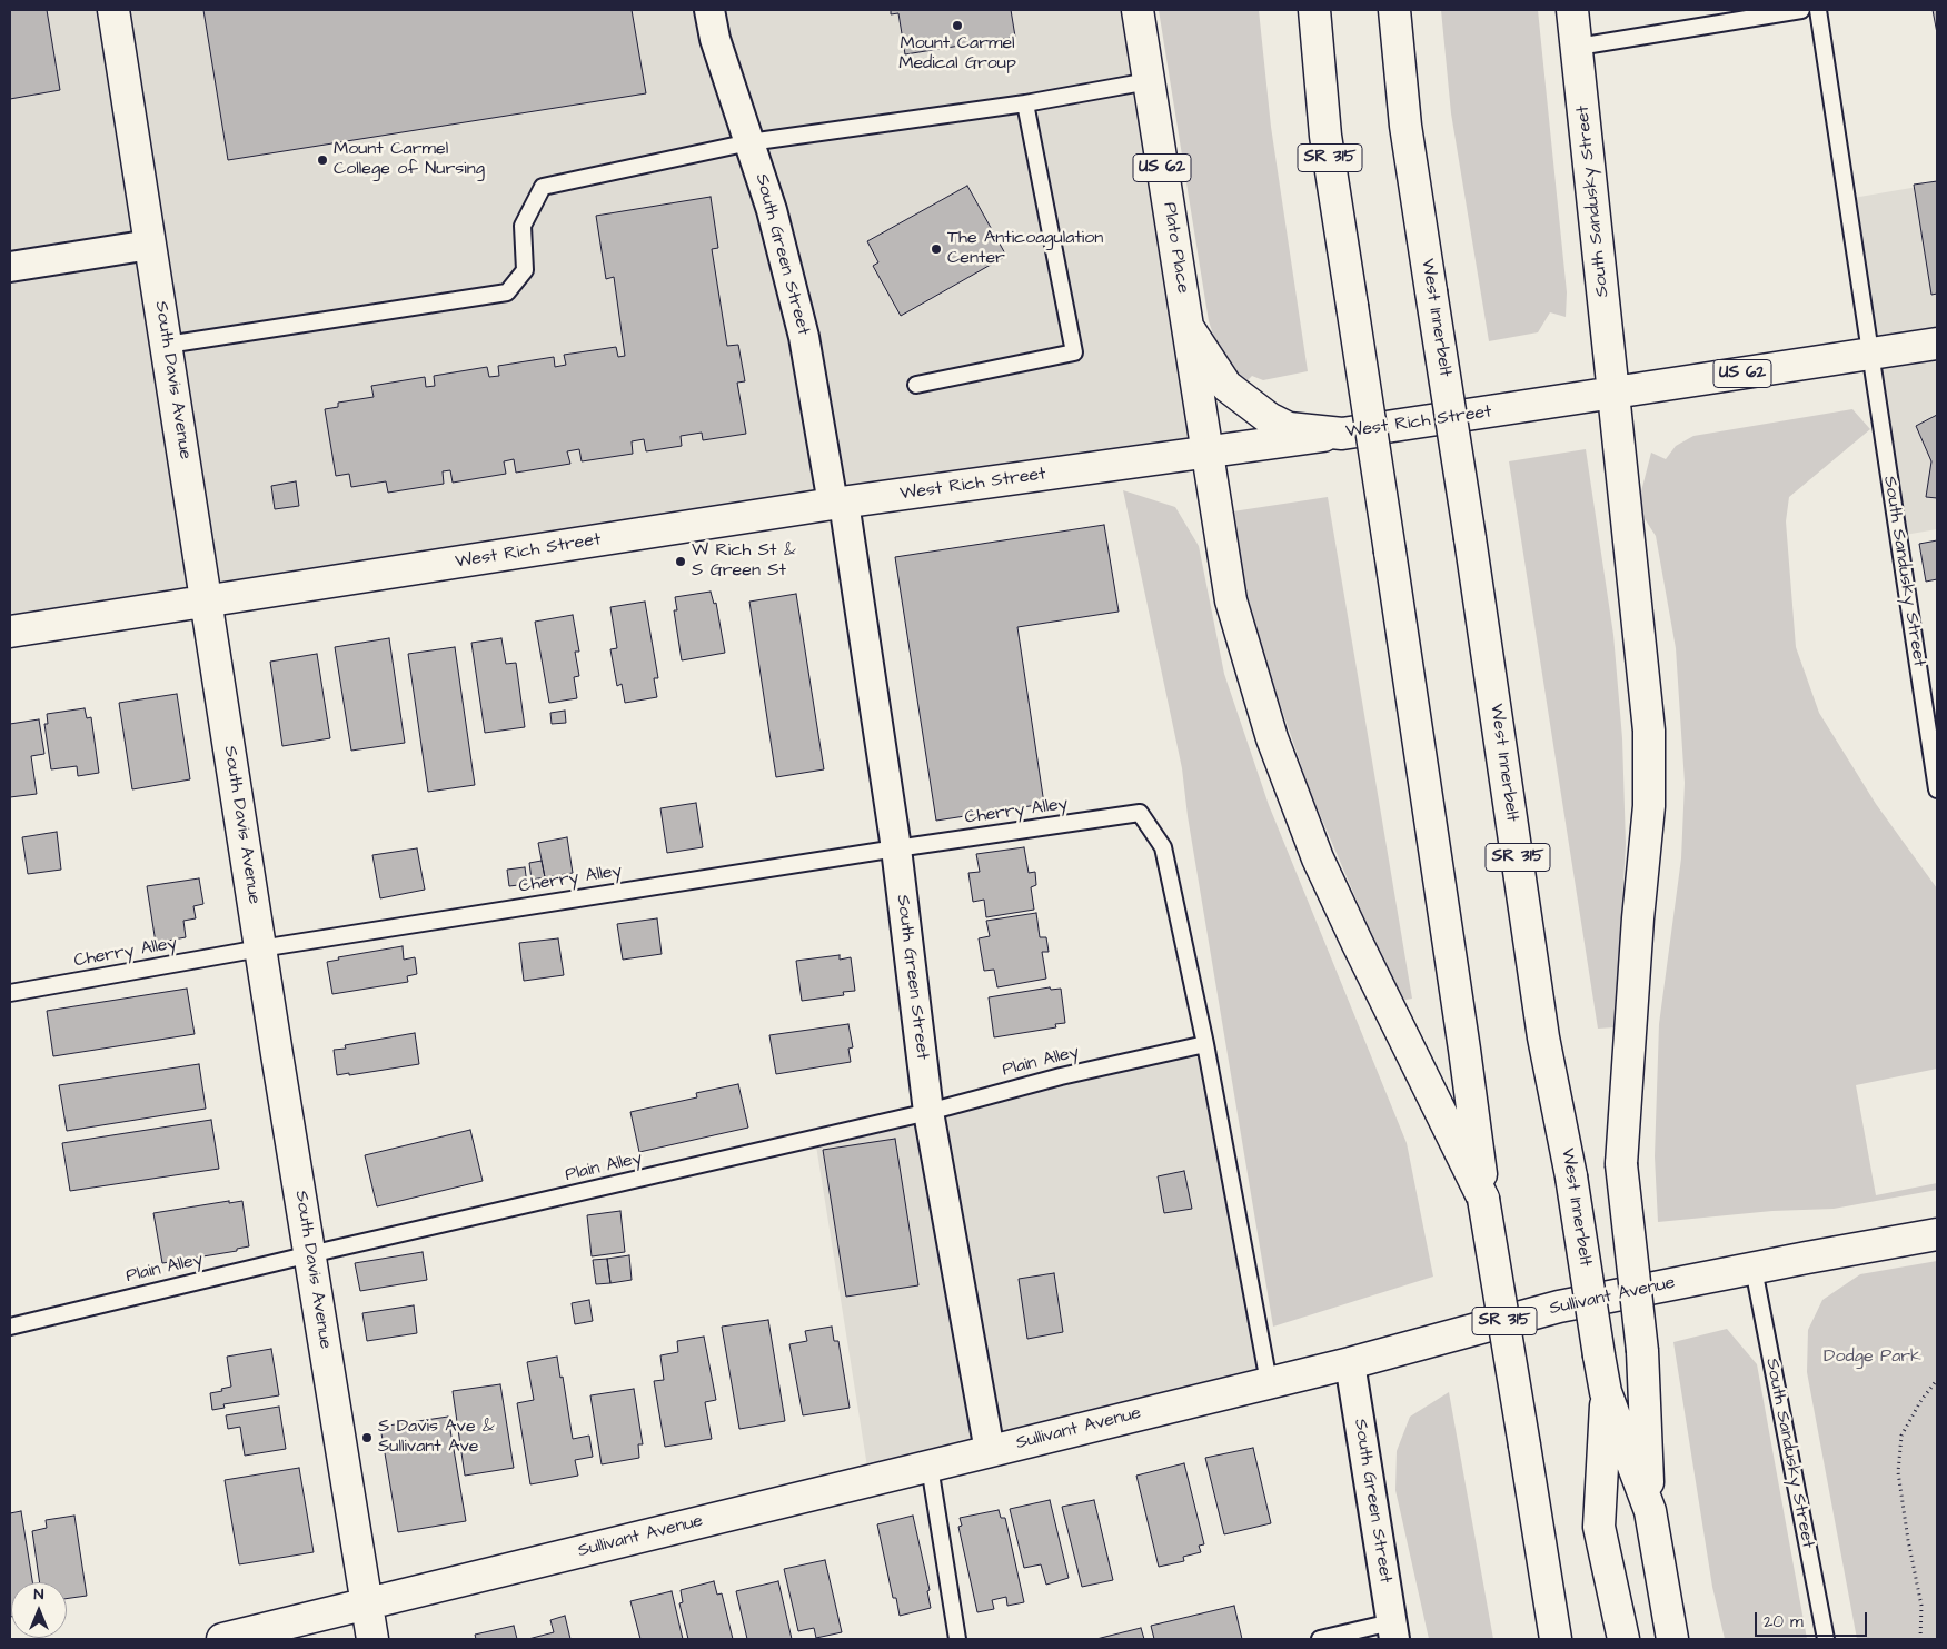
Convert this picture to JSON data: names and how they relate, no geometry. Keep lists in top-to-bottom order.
{
  "streets": {
    "main road": [
      "SR 315",
      "US 62",
      "South Sandusky Street",
      "Plato Place",
      "West Innerbelt",
      "South Davis Avenue",
      "West Rich Street",
      "Sullivant Avenue"
    ],
    "street": ["South Green Street"],
    "lane": ["Cherry Alley", "Plain Alley"]
  },
  "crossings": [
    ["SR 315", "Plato Place"],
    ["US 62", "Plato Place"],
    ["US 62", "West Rich Street"],
    ["South Sandusky Street", "West Innerbelt"],
    ["South Sandusky Street", "West Rich Street"],
    ["South Sandusky Street", "Sullivant Avenue"],
    ["Plato Place", "West Rich Street"],
    ["South Green Street", "West Rich Street"],
    ["South Green Street", "Cherry Alley"],
    ["South Green Street", "Plain Alley"],
    ["South Green Street", "Sullivant Avenue"],
    ["South Davis Avenue", "West Rich Street"],
    ["South Davis Avenue", "Cherry Alley"],
    ["South Davis Avenue", "Plain Alley"],
    ["South Davis Avenue", "Sullivant Avenue"],
    ["Cherry Alley", "Plain Alley"]
  ],
  "parks": ["Dodge Park"],
  "places": [
    "Mount Carmel Medical Group",
    "Mount Carmel College of Nursing",
    "The Anticoagulation Center",
    "W Rich St & S Green St",
    "S Davis Ave & Sullivant Ave"
  ],
  "scale_bar": "20 m",
  "north": "top"
}
